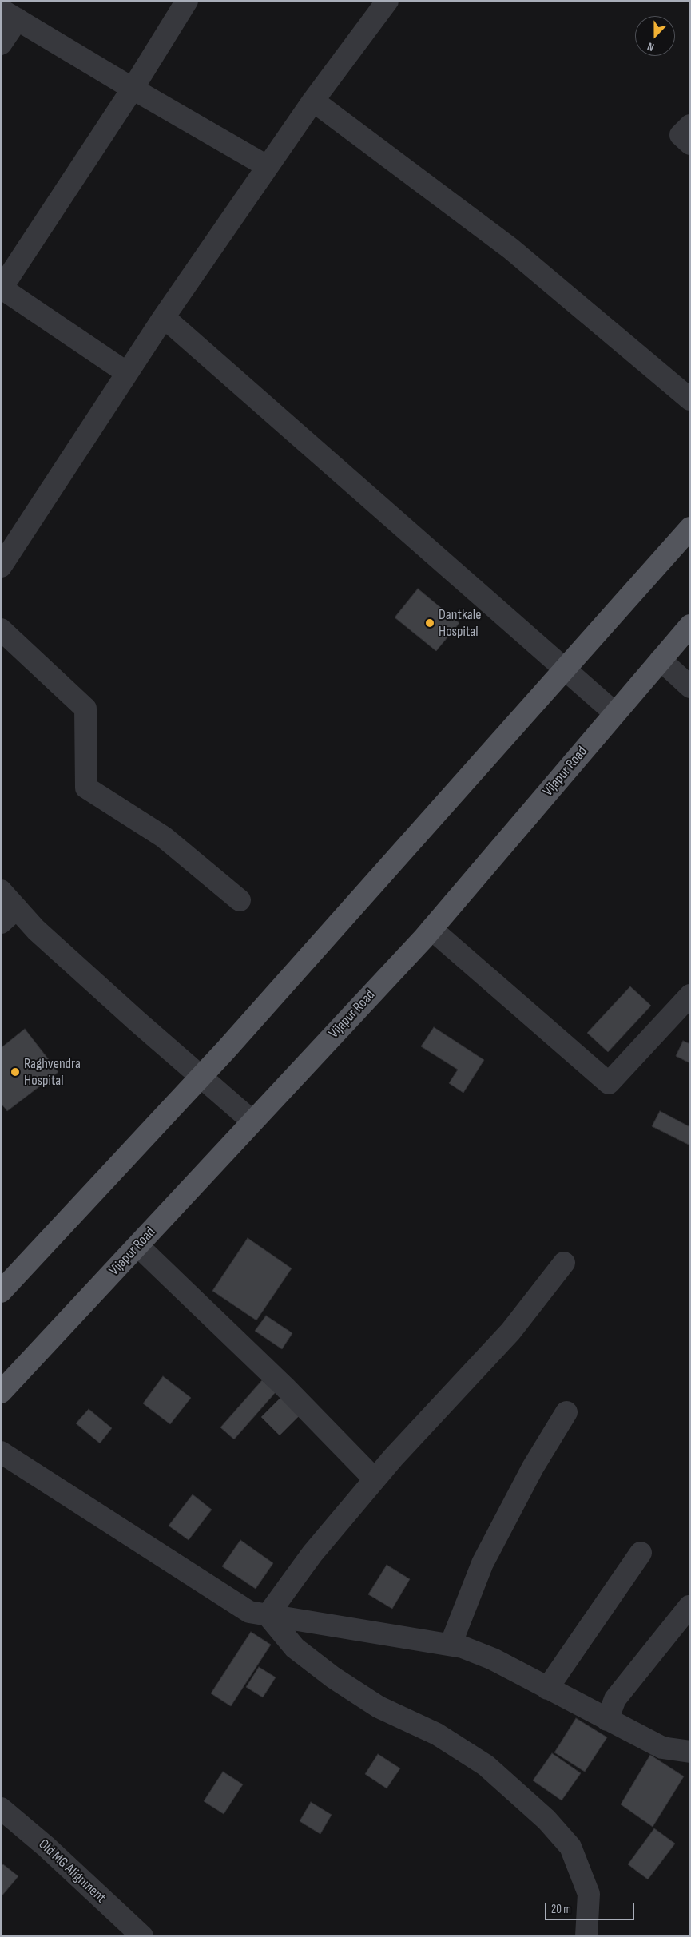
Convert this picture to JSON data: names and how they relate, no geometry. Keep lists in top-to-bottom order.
{
  "streets": {
    "main road": ["Vijapur Road"],
    "street": ["Old MG Alignment"]
  },
  "places": ["Dantkale Hospital", "Raghvendra Hospital"],
  "scale_bar": "20 m",
  "north": "bottom"
}
